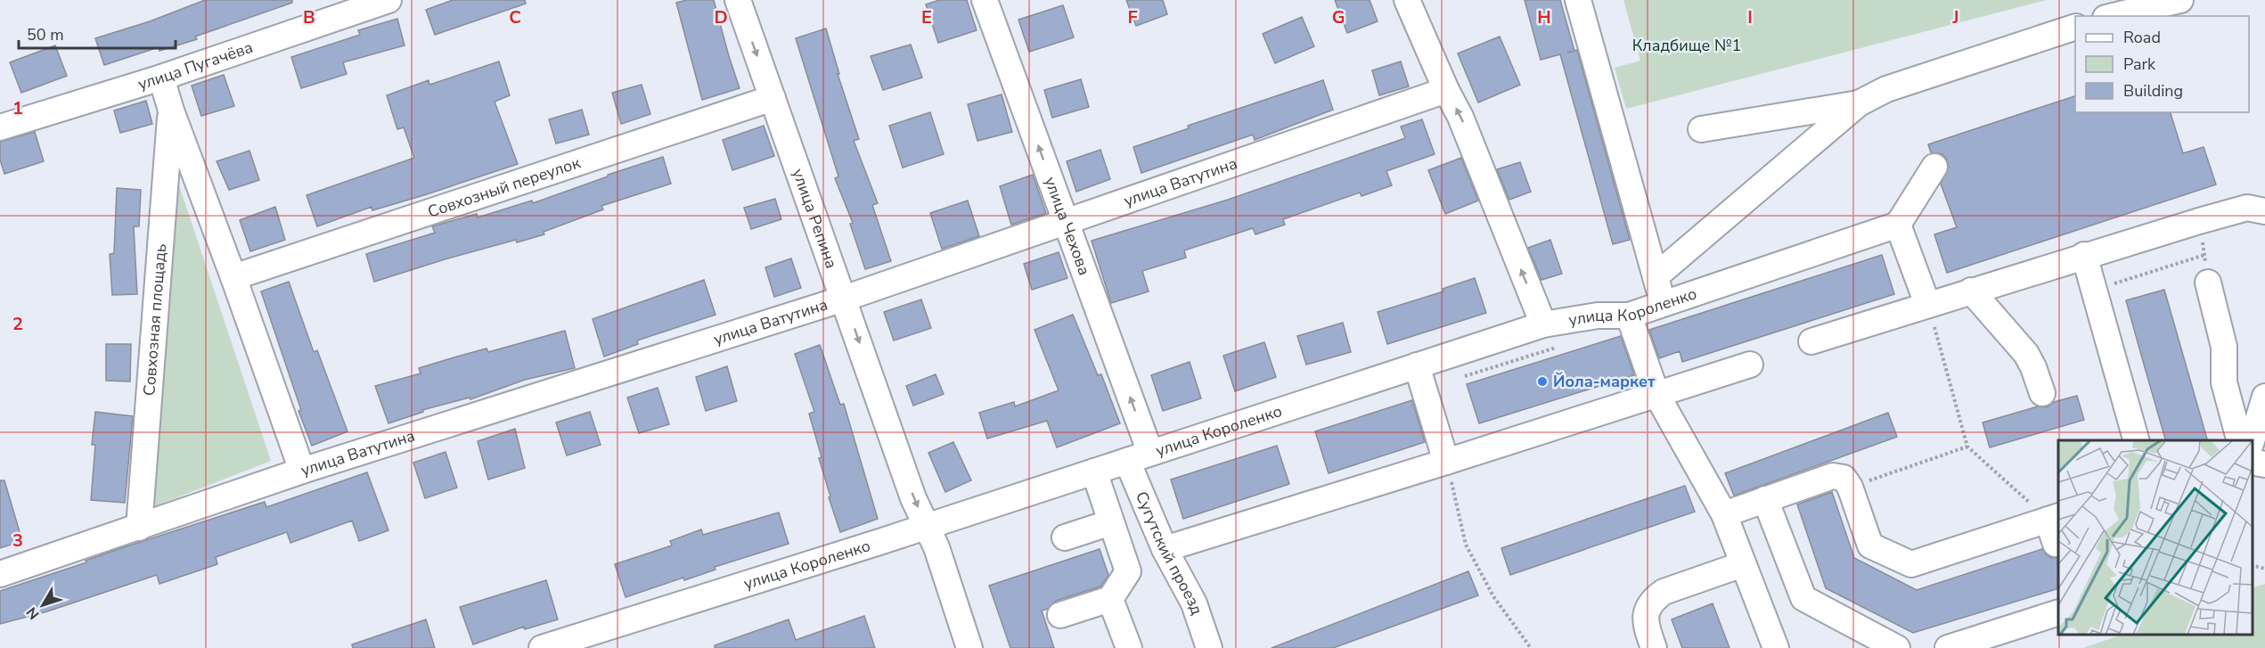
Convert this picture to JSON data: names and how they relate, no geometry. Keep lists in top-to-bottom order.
{
  "streets": {
    "street": [
      "улица Пугачёва",
      "улица Ватутина",
      "Совхозный переулок",
      "улица Репина",
      "улица Чехова",
      "улица Короленко",
      "Совхозная площадь",
      "Сугутский проезд"
    ]
  },
  "crossings": [
    ["улица Пугачёва", "Совхозная площадь"],
    ["улица Ватутина", "улица Репина"],
    ["улица Ватутина", "улица Чехова"],
    ["улица Ватутина", "Совхозная площадь"],
    ["Совхозный переулок", "улица Репина"],
    ["Совхозный переулок", "Совхозная площадь"],
    ["улица Репина", "улица Короленко"],
    ["улица Чехова", "улица Короленко"],
    ["улица Чехова", "Сугутский проезд"],
    ["улица Короленко", "Сугутский проезд"]
  ],
  "one_way": ["улица Репина", "улица Чехова"],
  "parks": ["Кладбище №1"],
  "places": ["Йола-маркет"],
  "legend": ["Road", "Park", "Building"],
  "scale_bar": "50 m",
  "north": "bottom left",
  "grid": {
    "columns": [
      "B",
      "C",
      "D",
      "E",
      "F",
      "G",
      "H",
      "I",
      "J"
    ],
    "rows": ["1", "2", "3"]
  }
}
